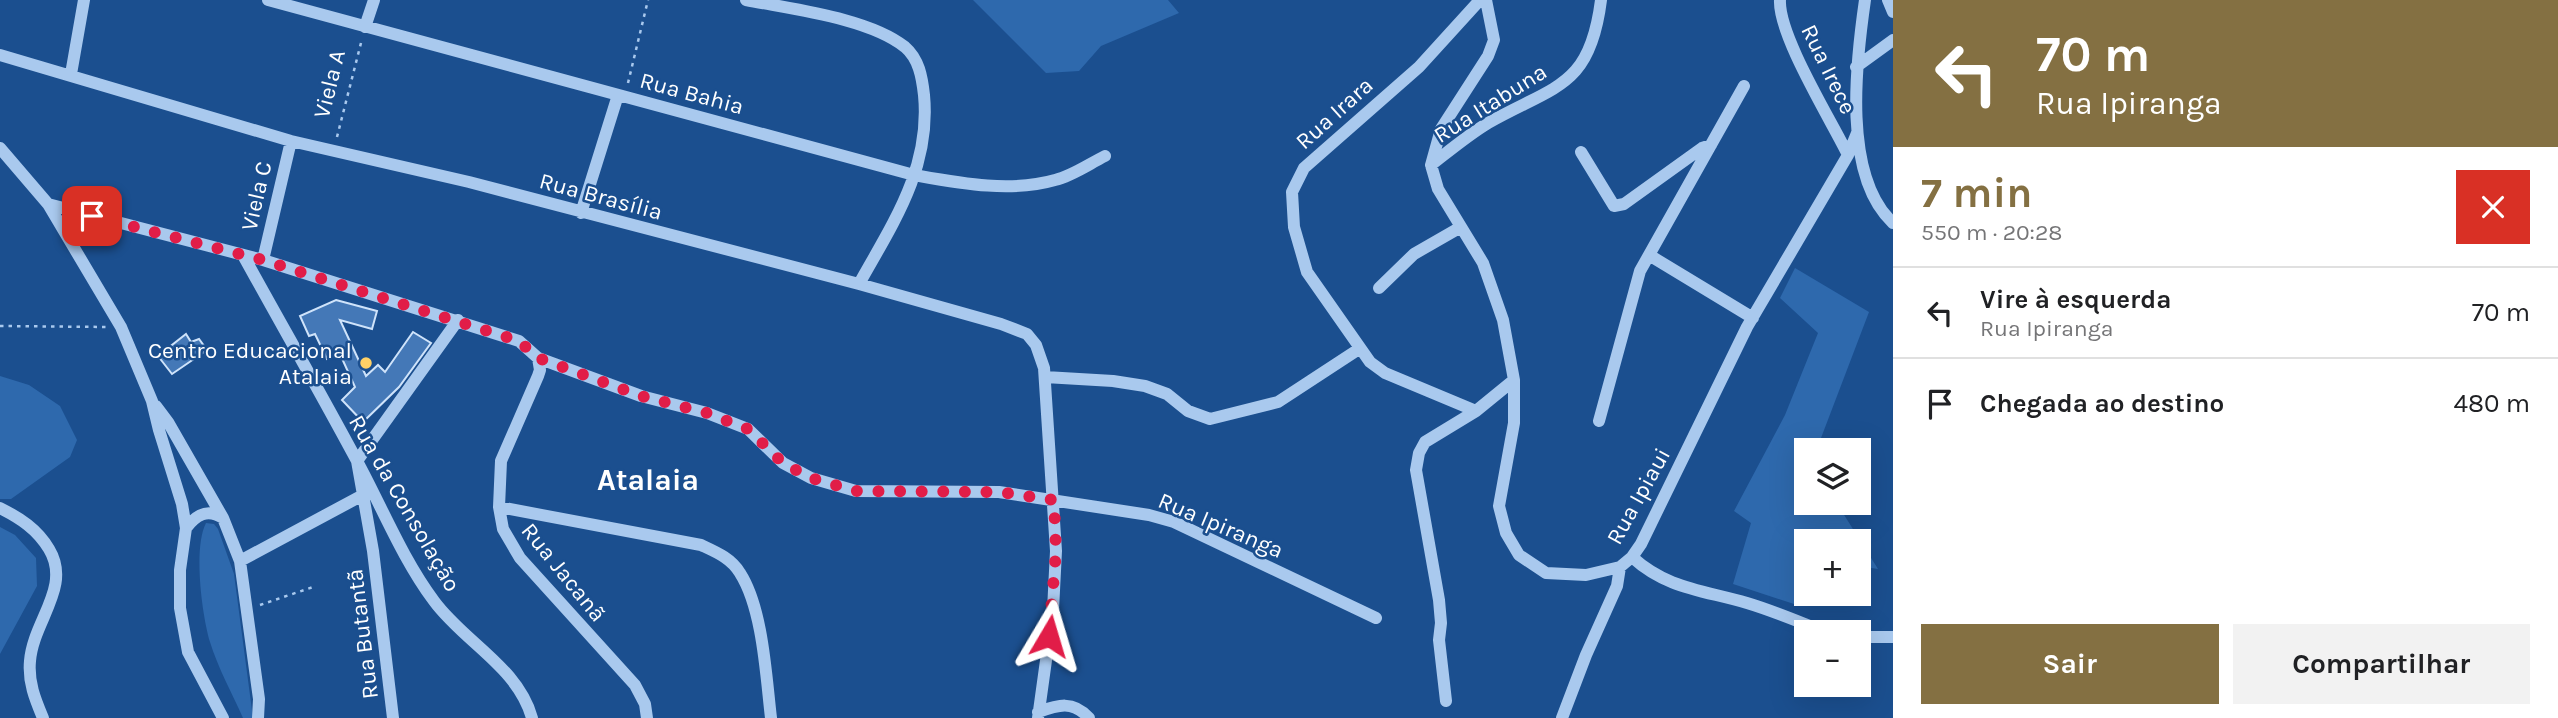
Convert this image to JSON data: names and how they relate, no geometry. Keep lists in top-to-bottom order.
{
  "streets": {
    "street": [
      "Rua Irece",
      "Rua Bahia",
      "Rua Itabuna",
      "Rua Irara",
      "Viela C",
      "Rua Brasília",
      "Rua Ipiaui",
      "Rua da Consolação",
      "Rua Ipiranga",
      "Rua Jacanã",
      "Rua Butantã"
    ],
    "path": ["Viela A"]
  },
  "crossings": [
    ["Rua Irece", "Rua Ipiaui"],
    ["Viela A", "Rua Bahia"],
    ["Viela A", "Rua Brasília"],
    ["Rua Itabuna", "Rua Ipiaui"],
    ["Viela C", "Rua Brasília"],
    ["Viela C", "Rua Ipiranga"],
    ["Rua Brasília", "Rua Ipiranga"],
    ["Rua da Consolação", "Rua Ipiranga"],
    ["Rua da Consolação", "Rua Butantã"],
    ["Rua Ipiranga", "Rua Jacanã"]
  ],
  "districts": ["Atalaia"],
  "places": ["Centro Educacional Atalaia"],
  "page": {
    "turn": ["70 m", "Rua Ipiranga"],
    "heading": ["7 min", "550 m · 20:28"],
    "list": [
      {
        "name": "Vire à esquerda",
        "note": "Rua Ipiranga",
        "value": "70 m"
      },
      {
        "name": "Chegada ao destino",
        "value": "480 m"
      }
    ],
    "map_buttons": ["+", "−"],
    "buttons": ["Sair", "Compartilhar"]
  }
}
